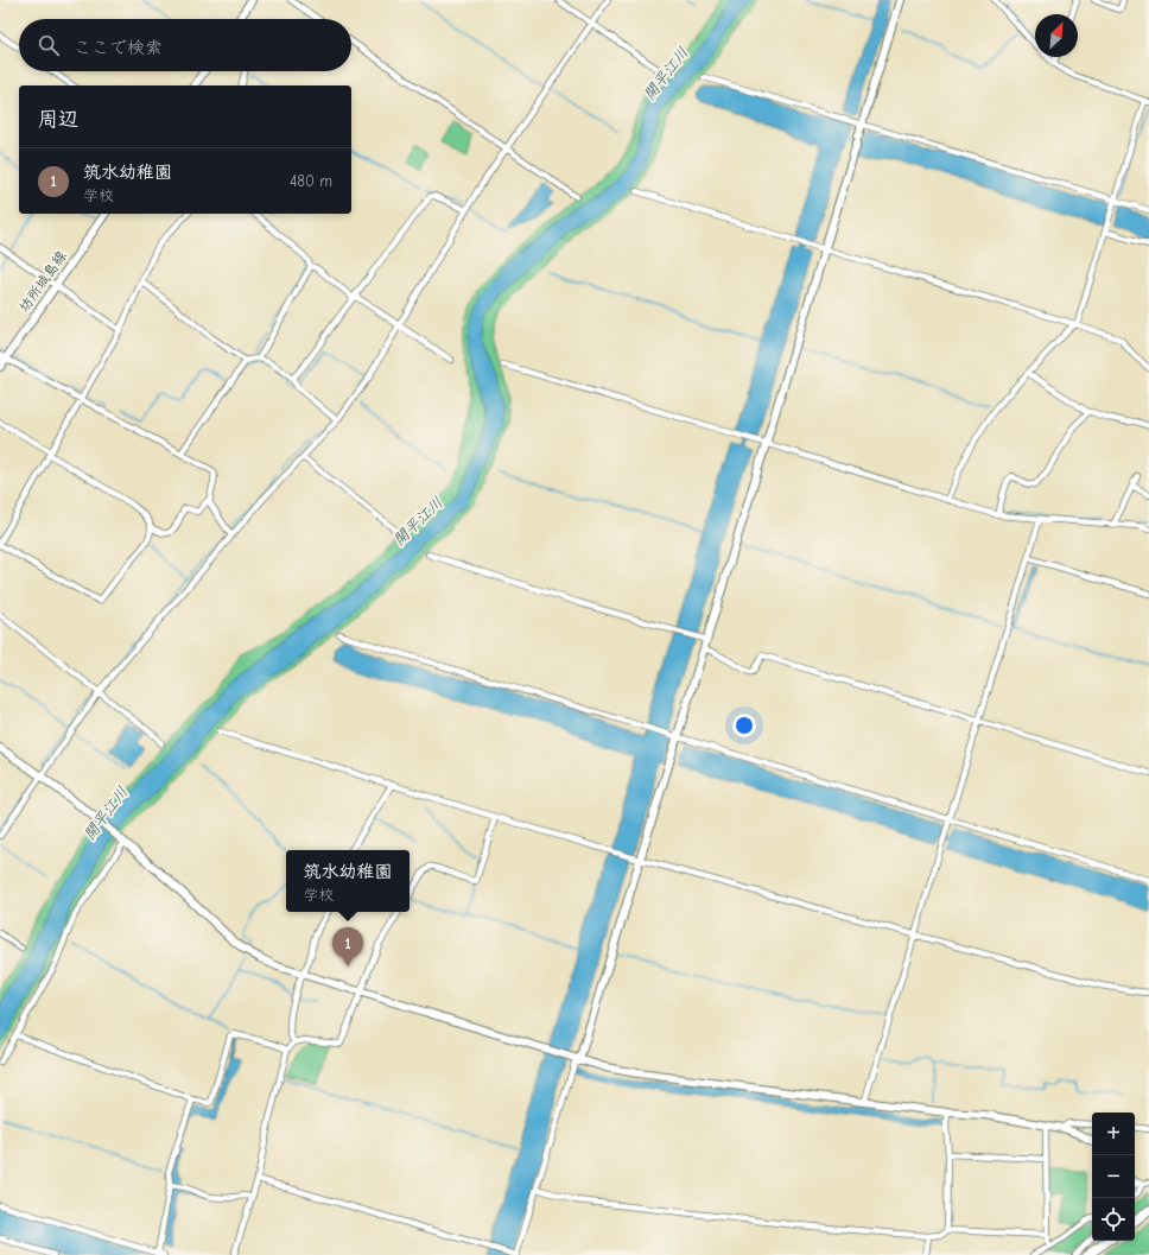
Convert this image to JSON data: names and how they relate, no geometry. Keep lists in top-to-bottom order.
{
  "streets": {
    "street": ["坊所城島線"]
  },
  "water": ["開平江川"],
  "north": "top right",
  "page": {
    "search": "ここで検索",
    "heading": "周辺",
    "list": [
      {
        "mark": "1",
        "name": "筑水幼稚園",
        "note": "学校",
        "value": "480 m"
      }
    ],
    "popup": ["筑水幼稚園", "学校"],
    "pins": "1",
    "map_buttons": ["+", "−"]
  }
}
